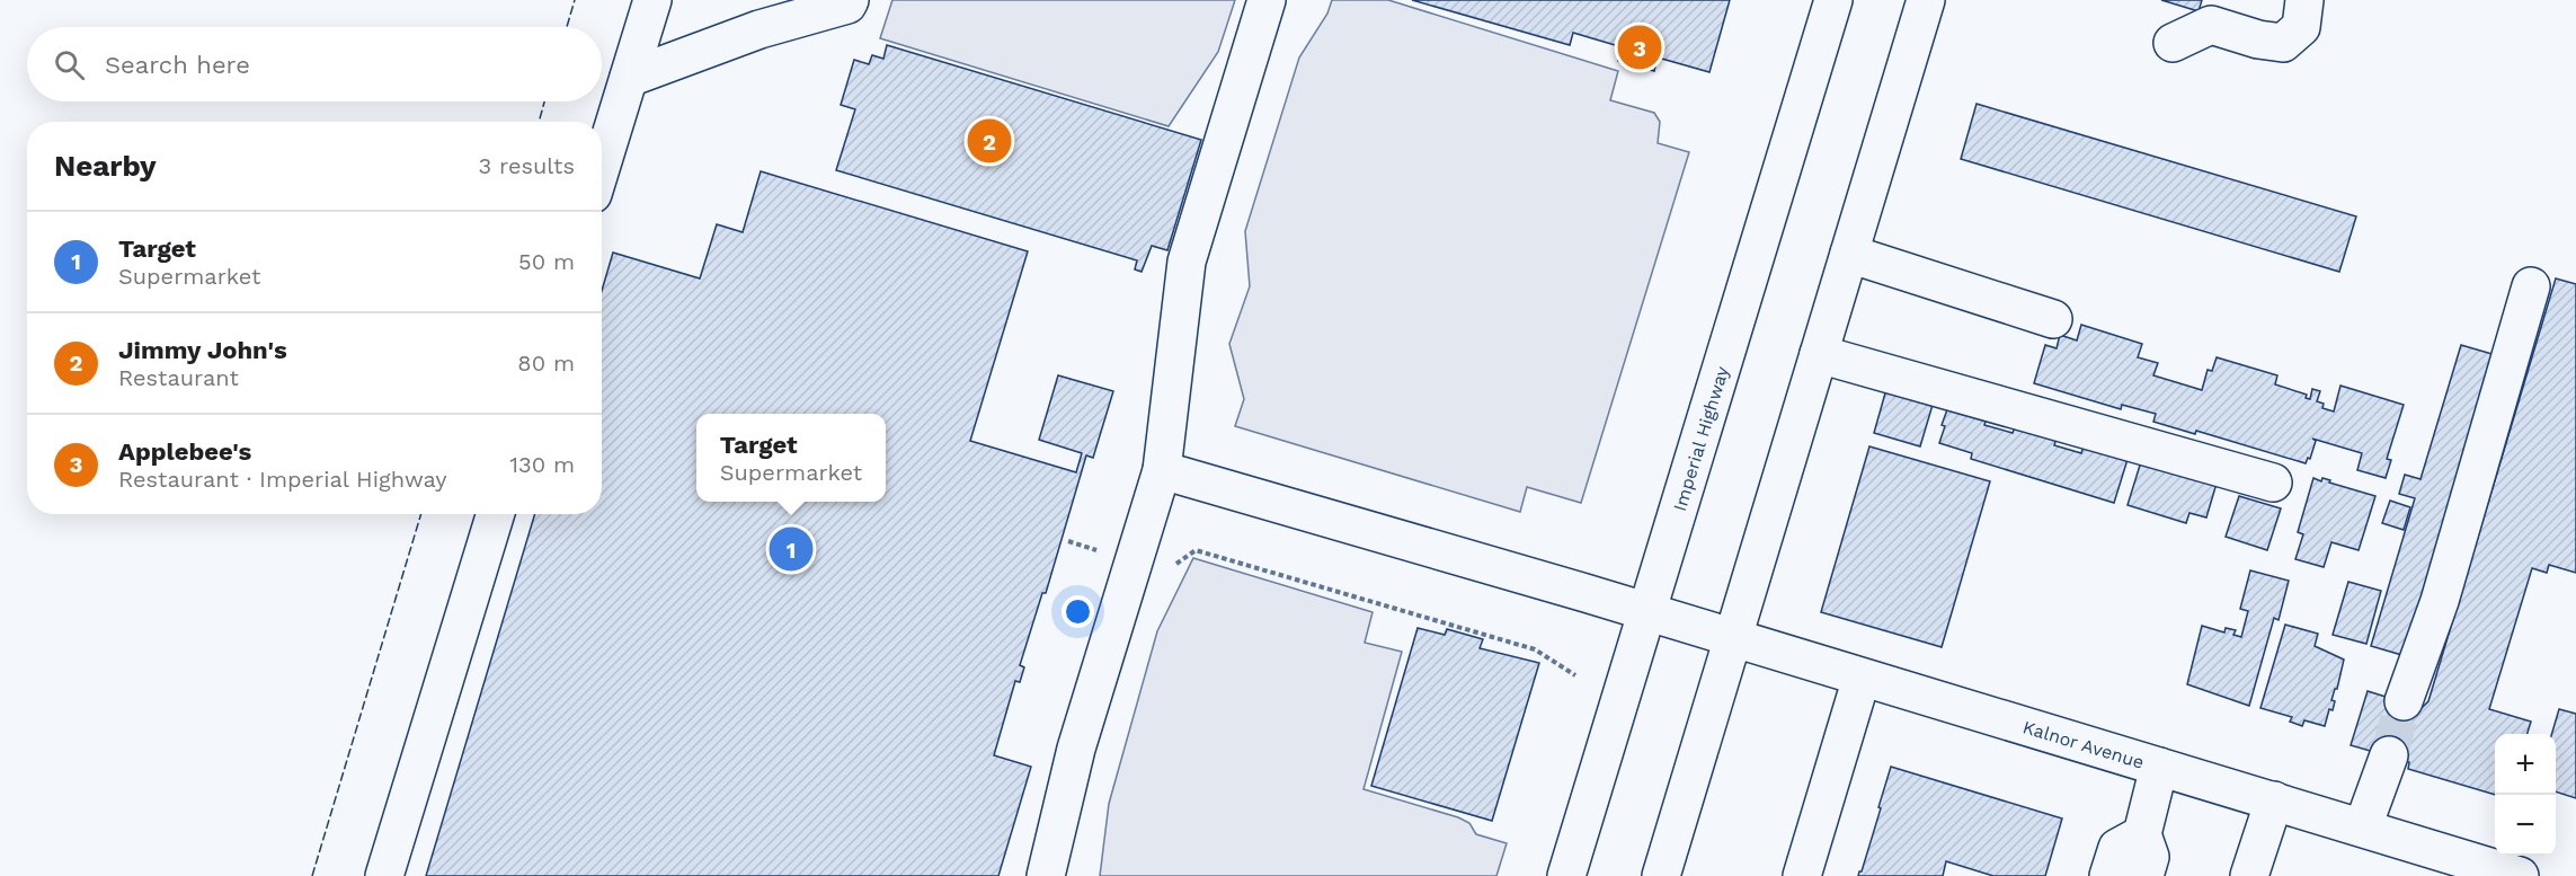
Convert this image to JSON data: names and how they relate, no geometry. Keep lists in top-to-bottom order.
{
  "streets": {
    "main road": ["Imperial Highway", "Kalnor Avenue"]
  },
  "crossings": [
    ["Imperial Highway", "Kalnor Avenue"]
  ],
  "page": {
    "pins": ["3", "2", "1"],
    "search": "Search here",
    "heading": ["Nearby", "3 results"],
    "list": [
      {
        "mark": "1",
        "name": "Target",
        "note": "Supermarket",
        "value": "50 m"
      },
      {
        "mark": "2",
        "name": "Jimmy John's",
        "note": "Restaurant",
        "value": "80 m"
      },
      {
        "mark": "3",
        "name": "Applebee's",
        "note": "Restaurant · Imperial Highway",
        "value": "130 m"
      }
    ],
    "popup": ["Target", "Supermarket"],
    "map_buttons": ["+", "−"]
  }
}
